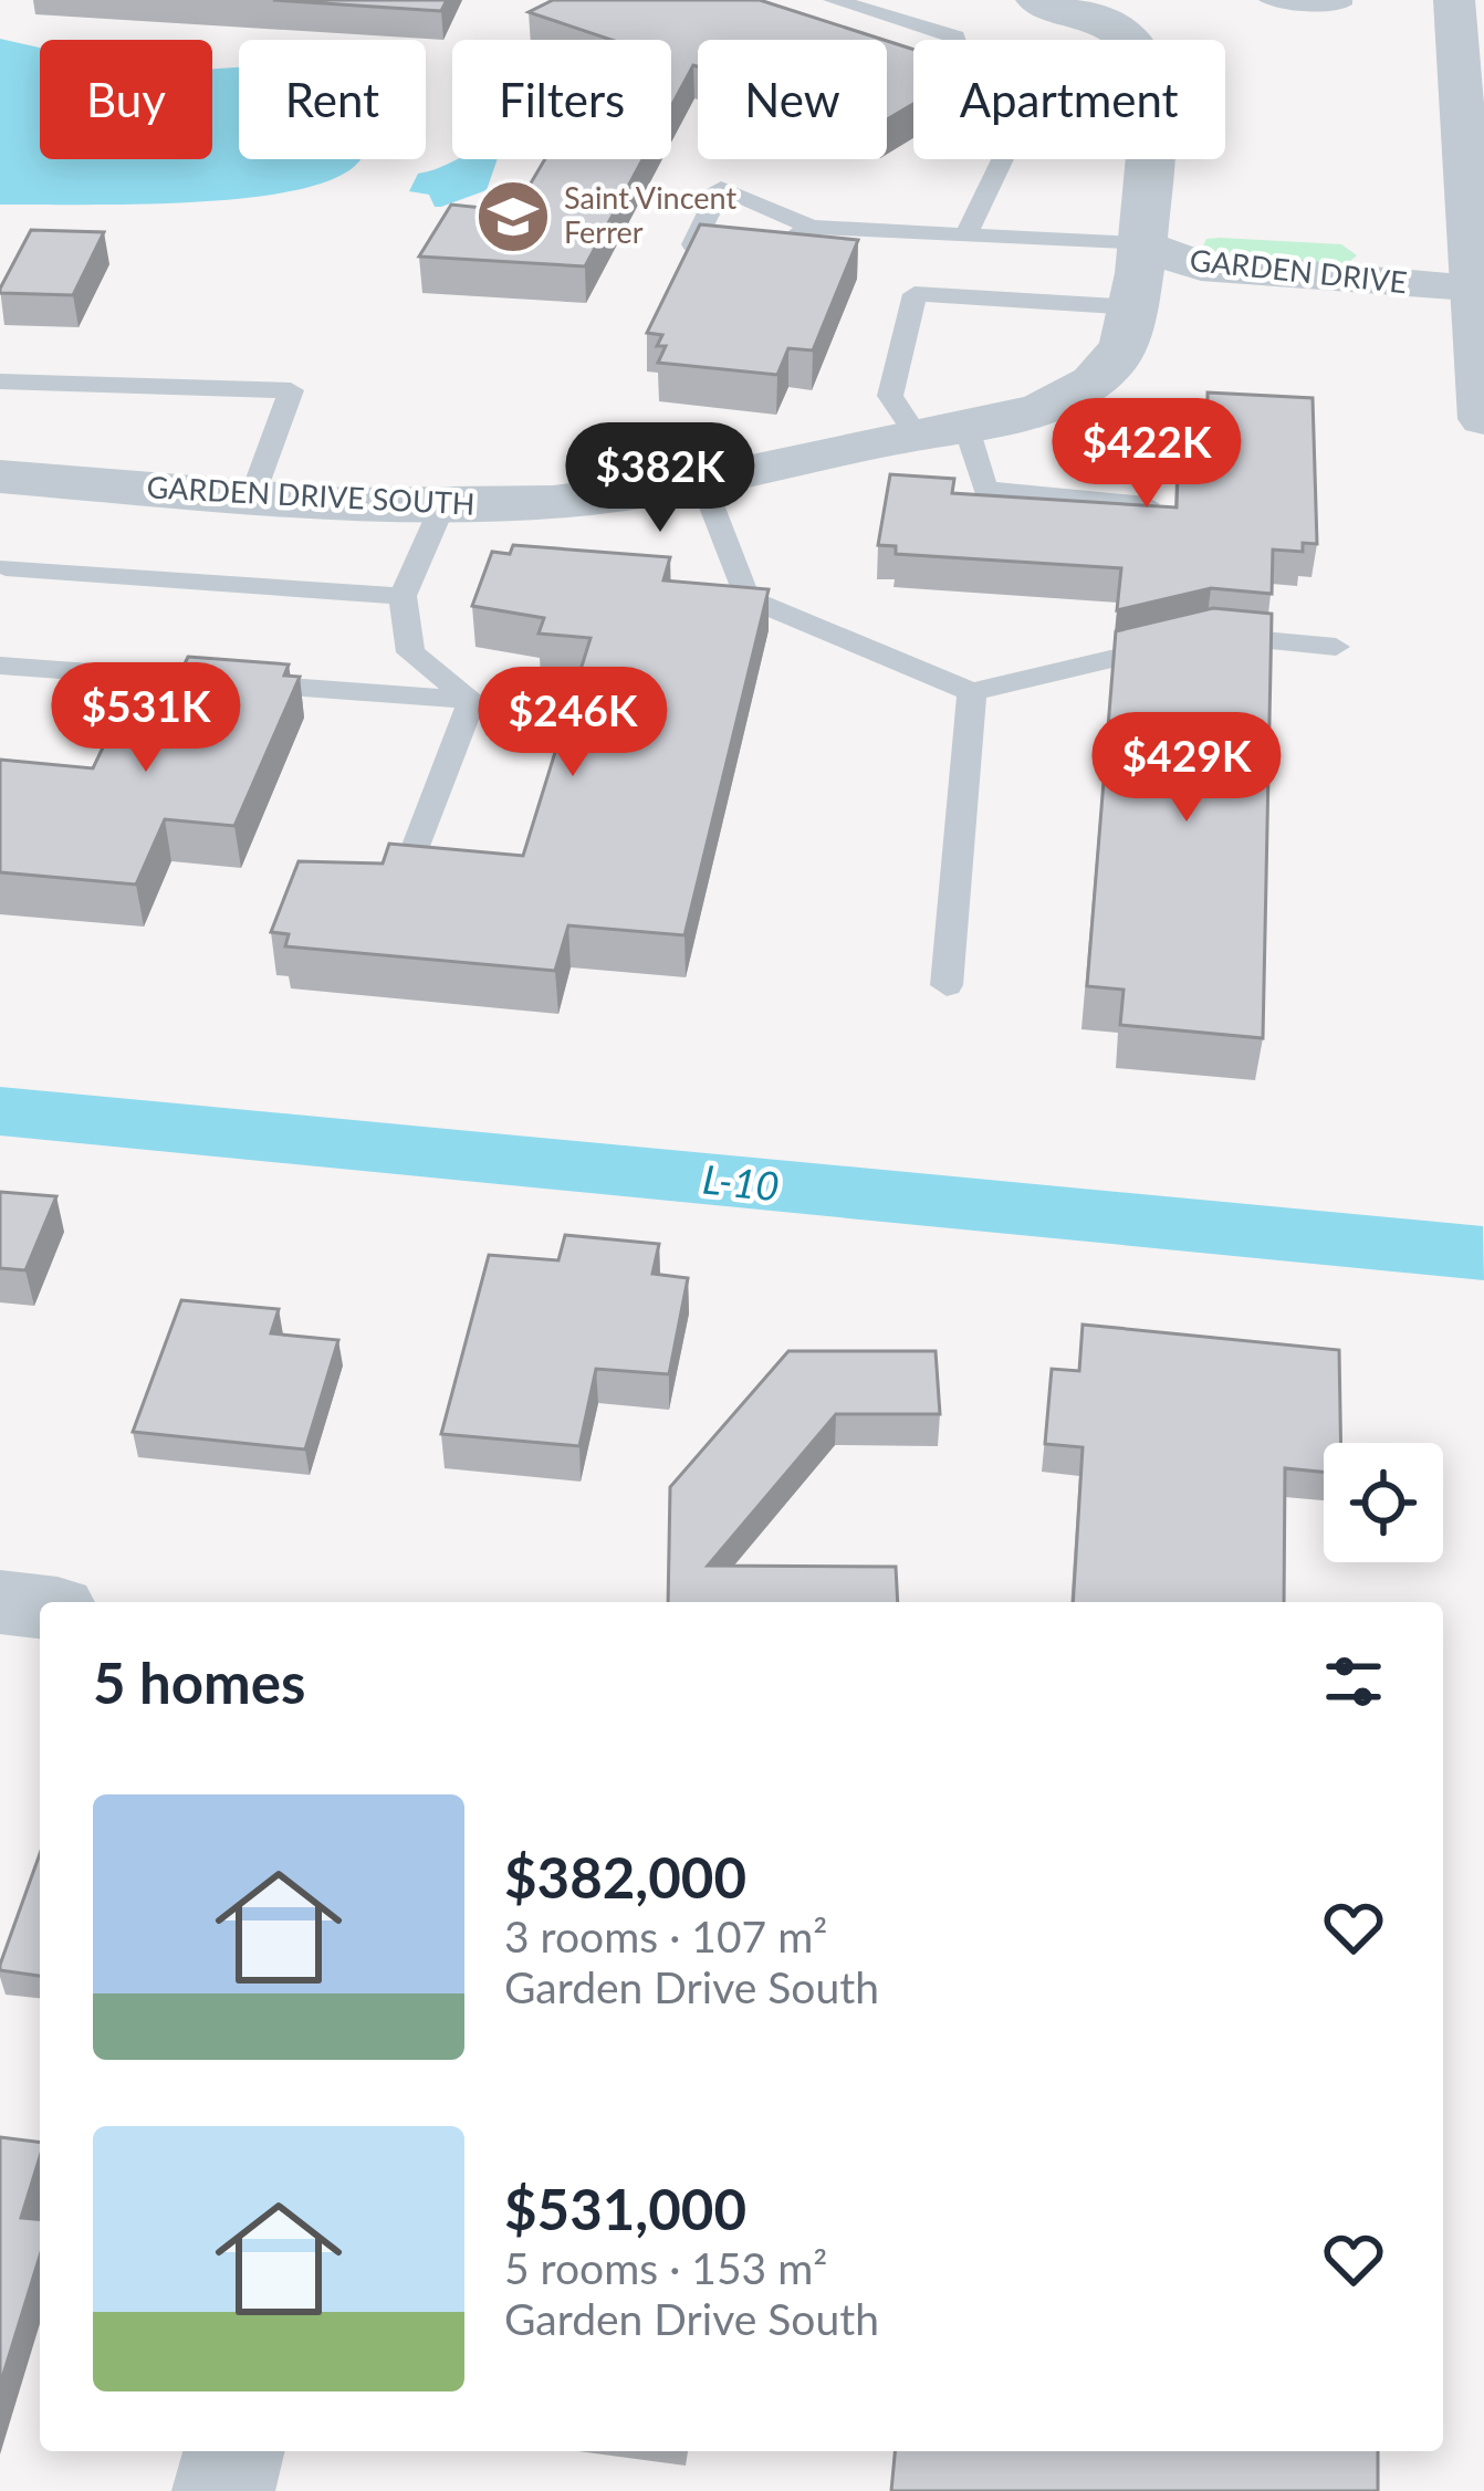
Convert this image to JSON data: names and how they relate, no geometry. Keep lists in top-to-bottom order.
{
  "streets": {
    "street": ["GARDEN DRIVE", "GARDEN DRIVE SOUTH"]
  },
  "crossings": [
    ["GARDEN DRIVE", "GARDEN DRIVE SOUTH"]
  ],
  "water": ["L-10"],
  "places": {
    "school or university": ["Saint Vincent Ferrer"]
  },
  "page": {
    "chip": [
      "Buy",
      "Rent",
      "Filters",
      "New",
      "Apartment"
    ],
    "price": [
      "$422K",
      "$382K",
      "$531K",
      "$246K",
      "$429K"
    ],
    "heading": "5 homes",
    "list": [
      {
        "name": "$382,000",
        "note": "3 rooms · 107 m² · Garden Drive South"
      },
      {
        "name": "$531,000",
        "note": "5 rooms · 153 m² · Garden Drive South"
      }
    ]
  }
}
